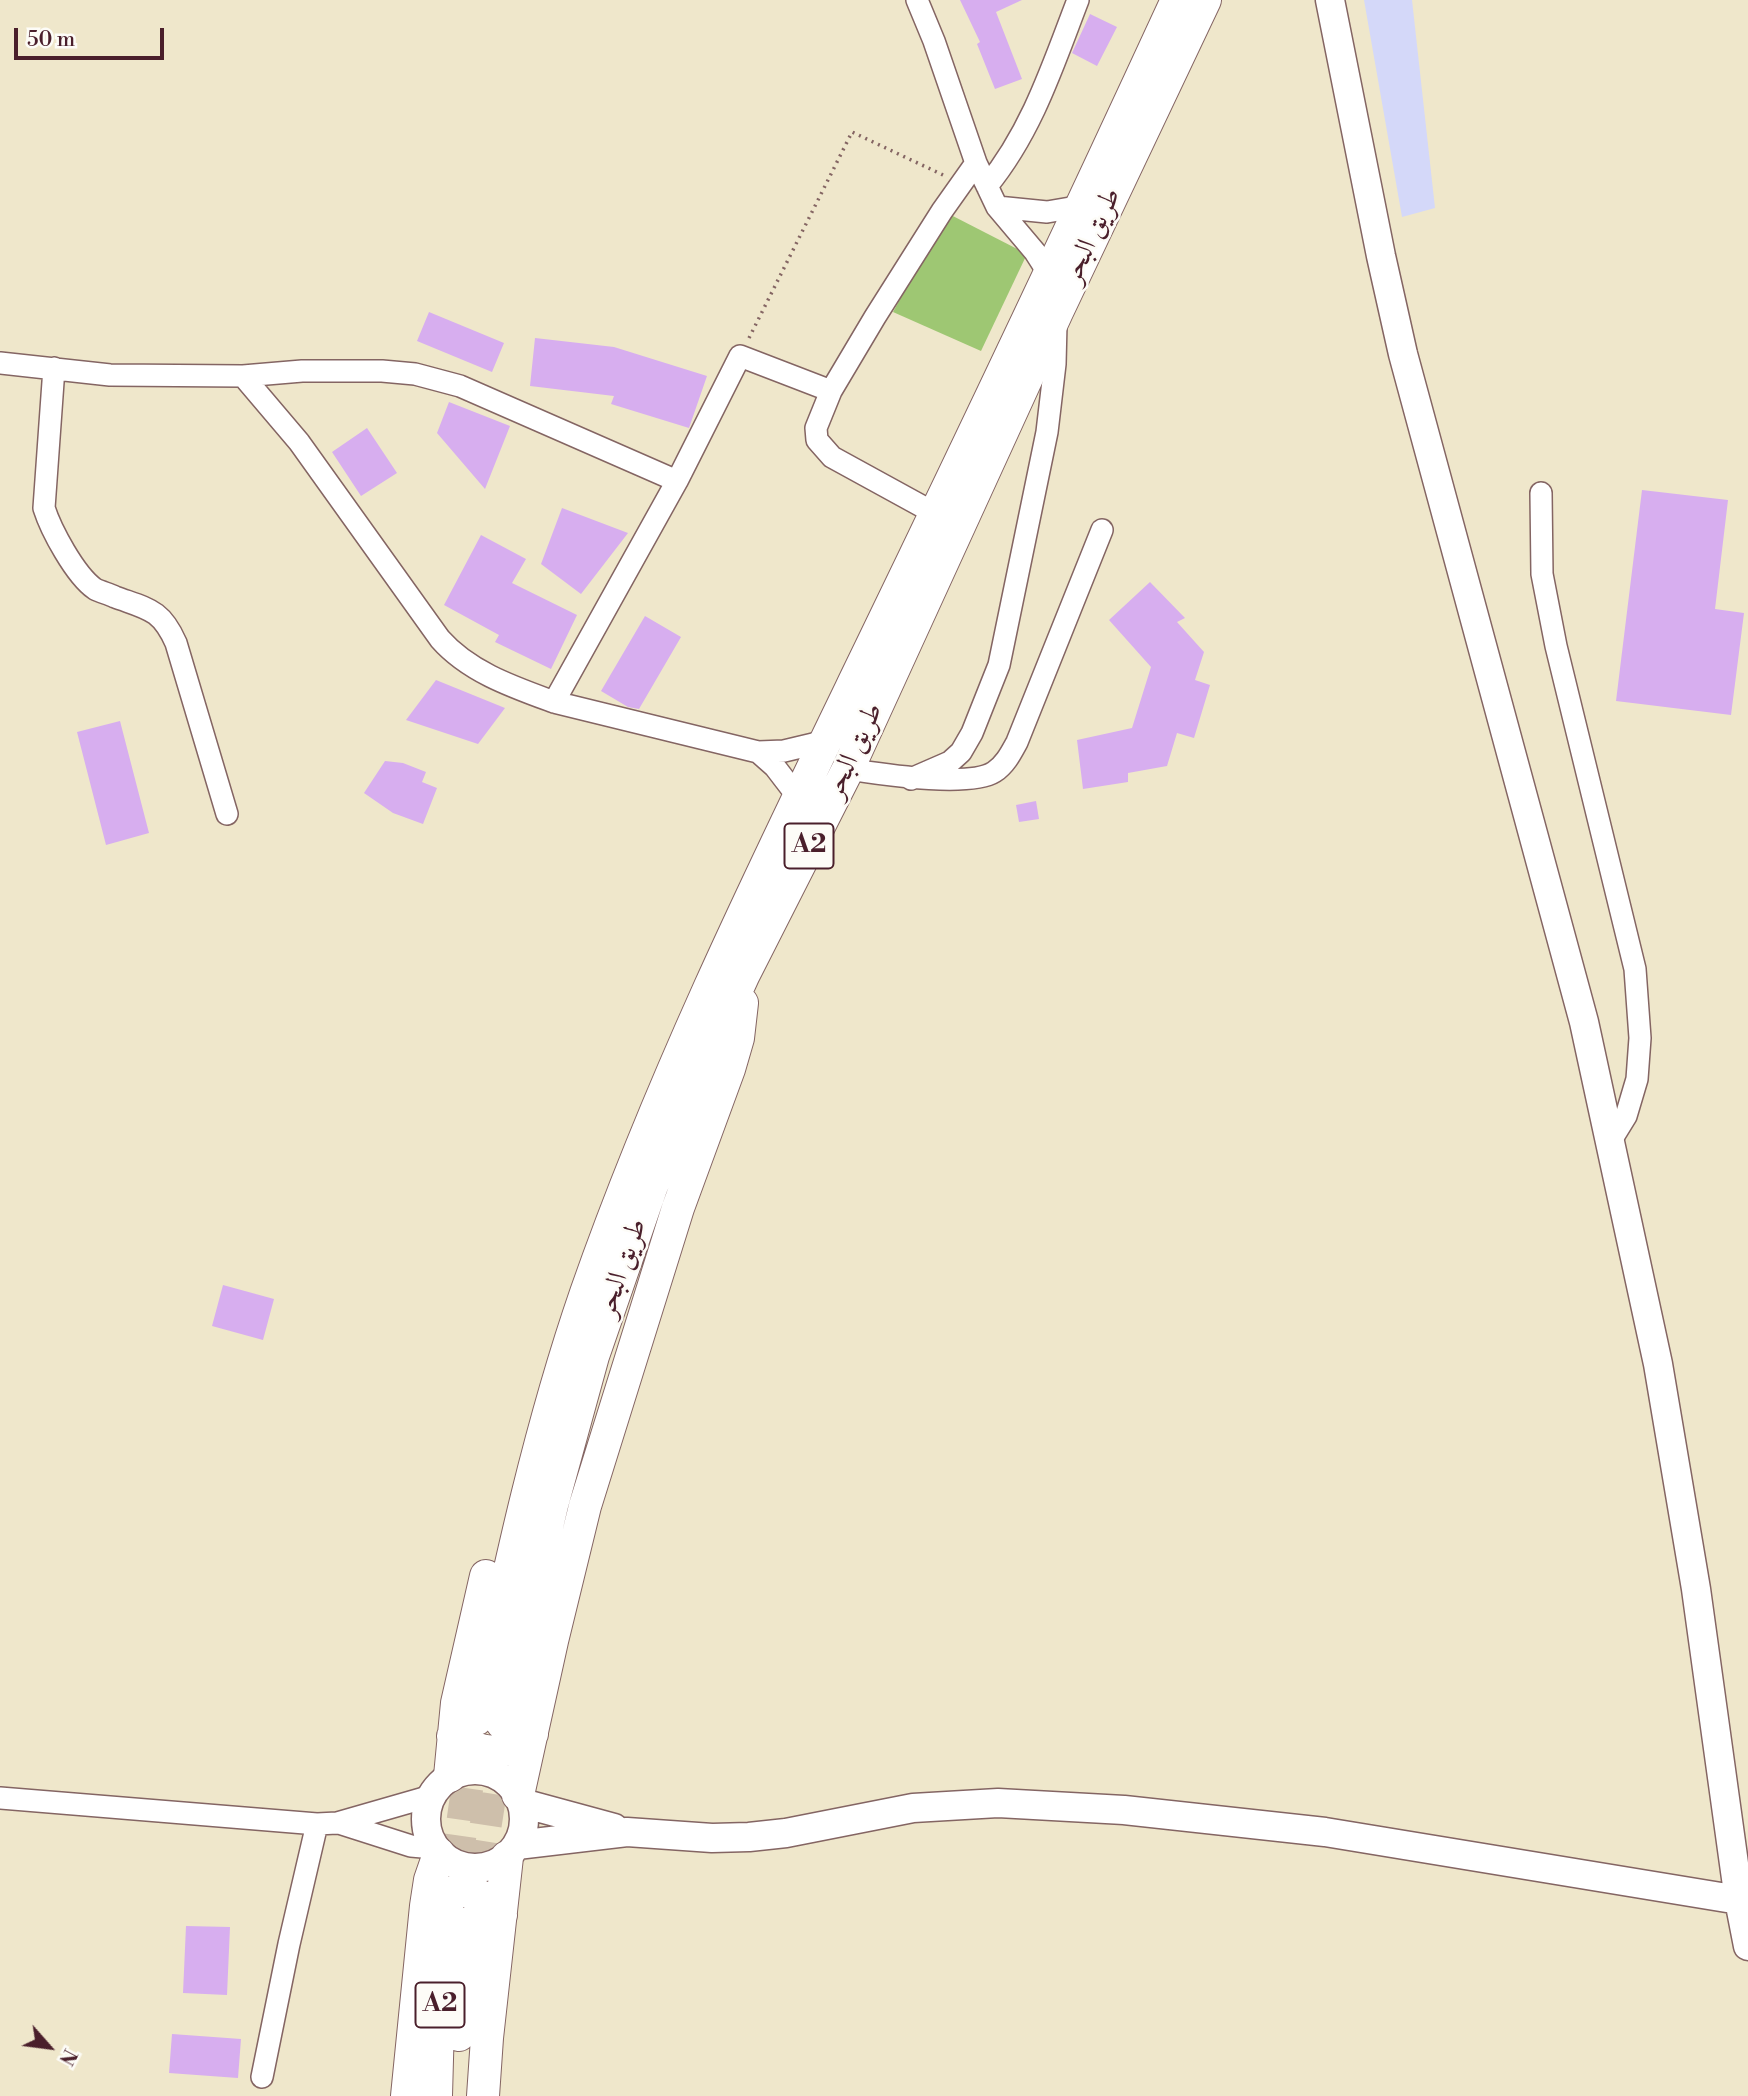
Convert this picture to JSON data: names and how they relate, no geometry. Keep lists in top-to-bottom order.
{
  "streets": {
    "highway": ["طريق البحر", "A2"]
  },
  "scale_bar": "50 m",
  "north": "bottom right"
}
